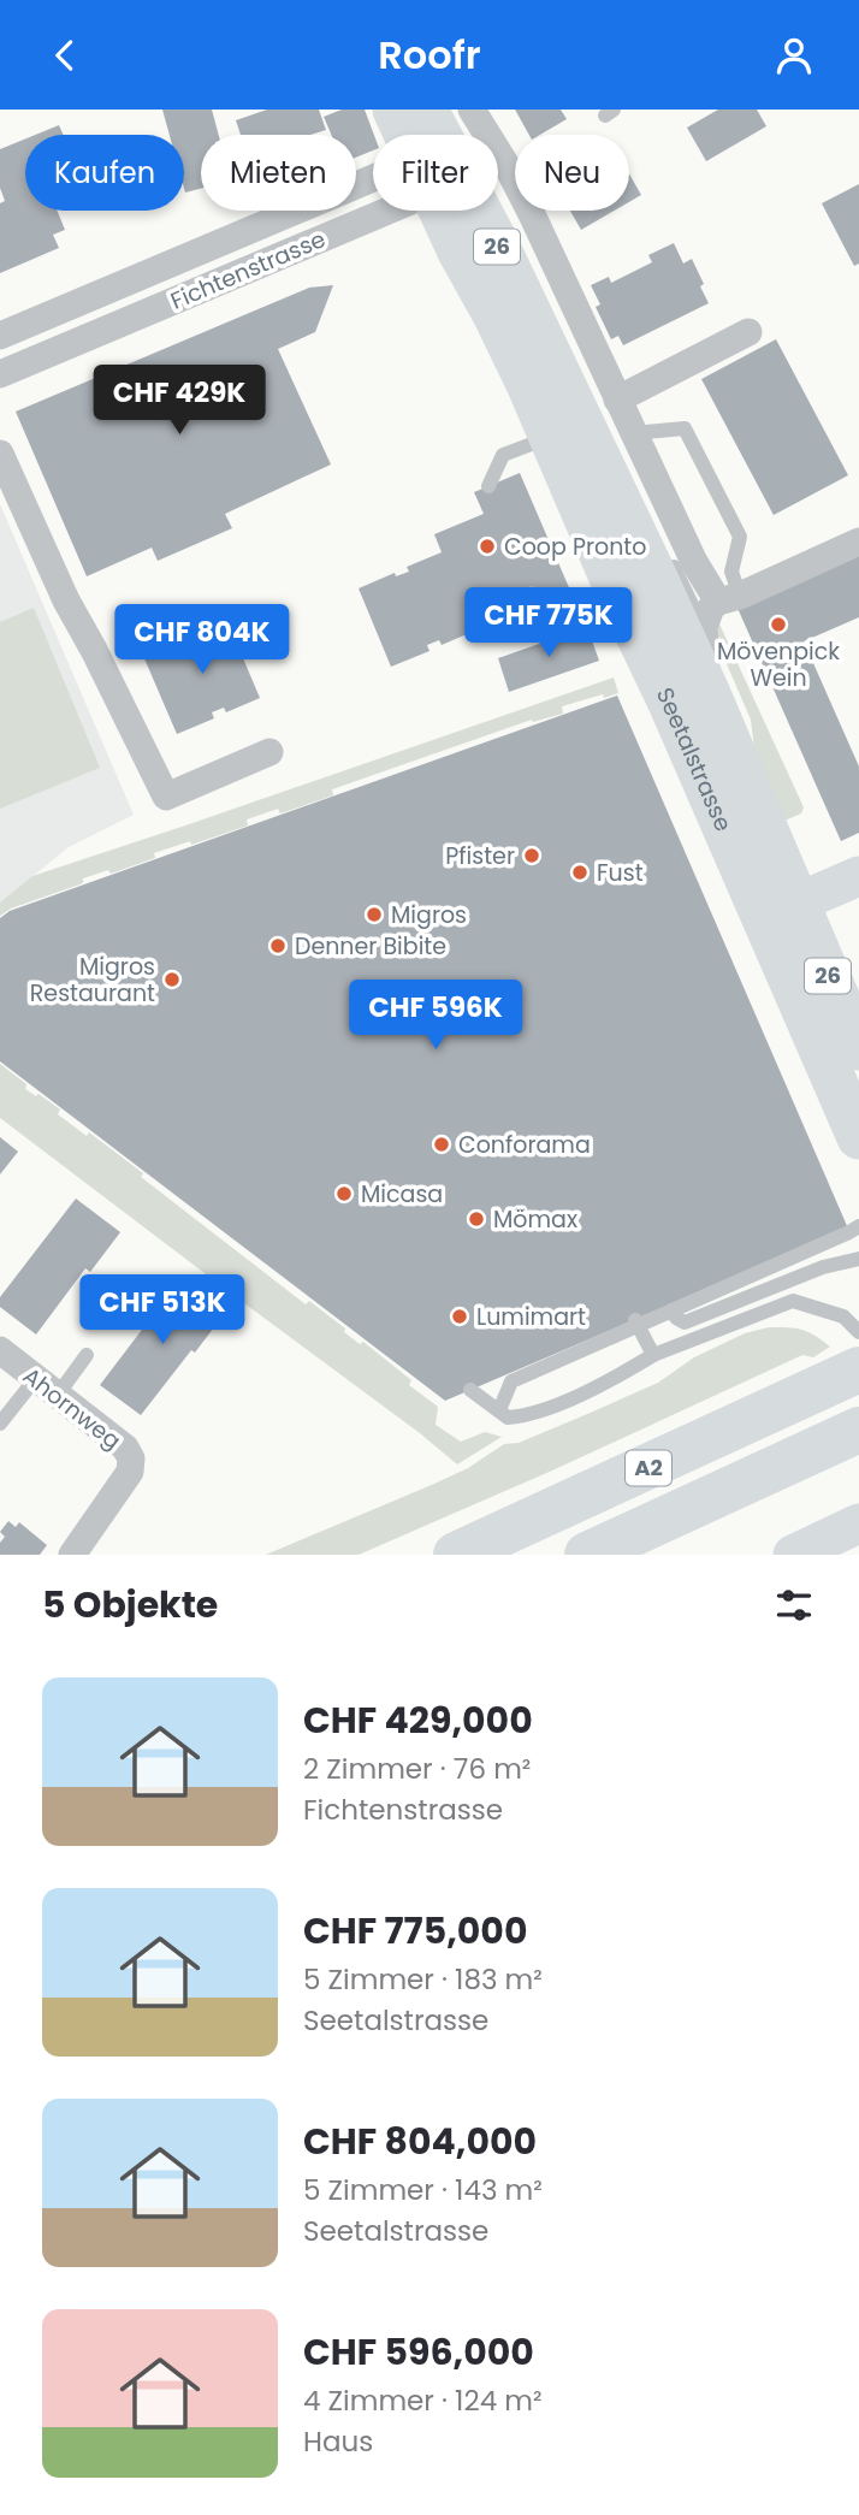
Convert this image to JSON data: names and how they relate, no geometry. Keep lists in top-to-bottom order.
{
  "streets": {
    "highway": ["A2"],
    "main road": ["26", "Seetalstrasse"],
    "street": ["Fichtenstrasse", "Ahornweg"]
  },
  "places": [
    "Coop Pronto",
    "Mövenpick Wein",
    "Pfister",
    "Fust",
    "Migros",
    "Denner Bibite",
    "Migros Restaurant",
    "Conforama",
    "Micasa",
    "Mömax",
    "Lumimart"
  ],
  "page": {
    "header": "Roofr",
    "chip": [
      "Kaufen",
      "Mieten",
      "Filter",
      "Neu"
    ],
    "price": [
      "CHF 429K",
      "CHF 775K",
      "CHF 804K",
      "CHF 596K",
      "CHF 513K"
    ],
    "heading": "5 Objekte",
    "list": [
      {
        "name": "CHF 429,000",
        "note": "2 Zimmer · 76 m² · Fichtenstrasse"
      },
      {
        "name": "CHF 775,000",
        "note": "5 Zimmer · 183 m² · Seetalstrasse"
      },
      {
        "name": "CHF 804,000",
        "note": "5 Zimmer · 143 m² · Seetalstrasse"
      },
      {
        "name": "CHF 596,000",
        "note": "4 Zimmer · 124 m² · Haus"
      }
    ]
  }
}
